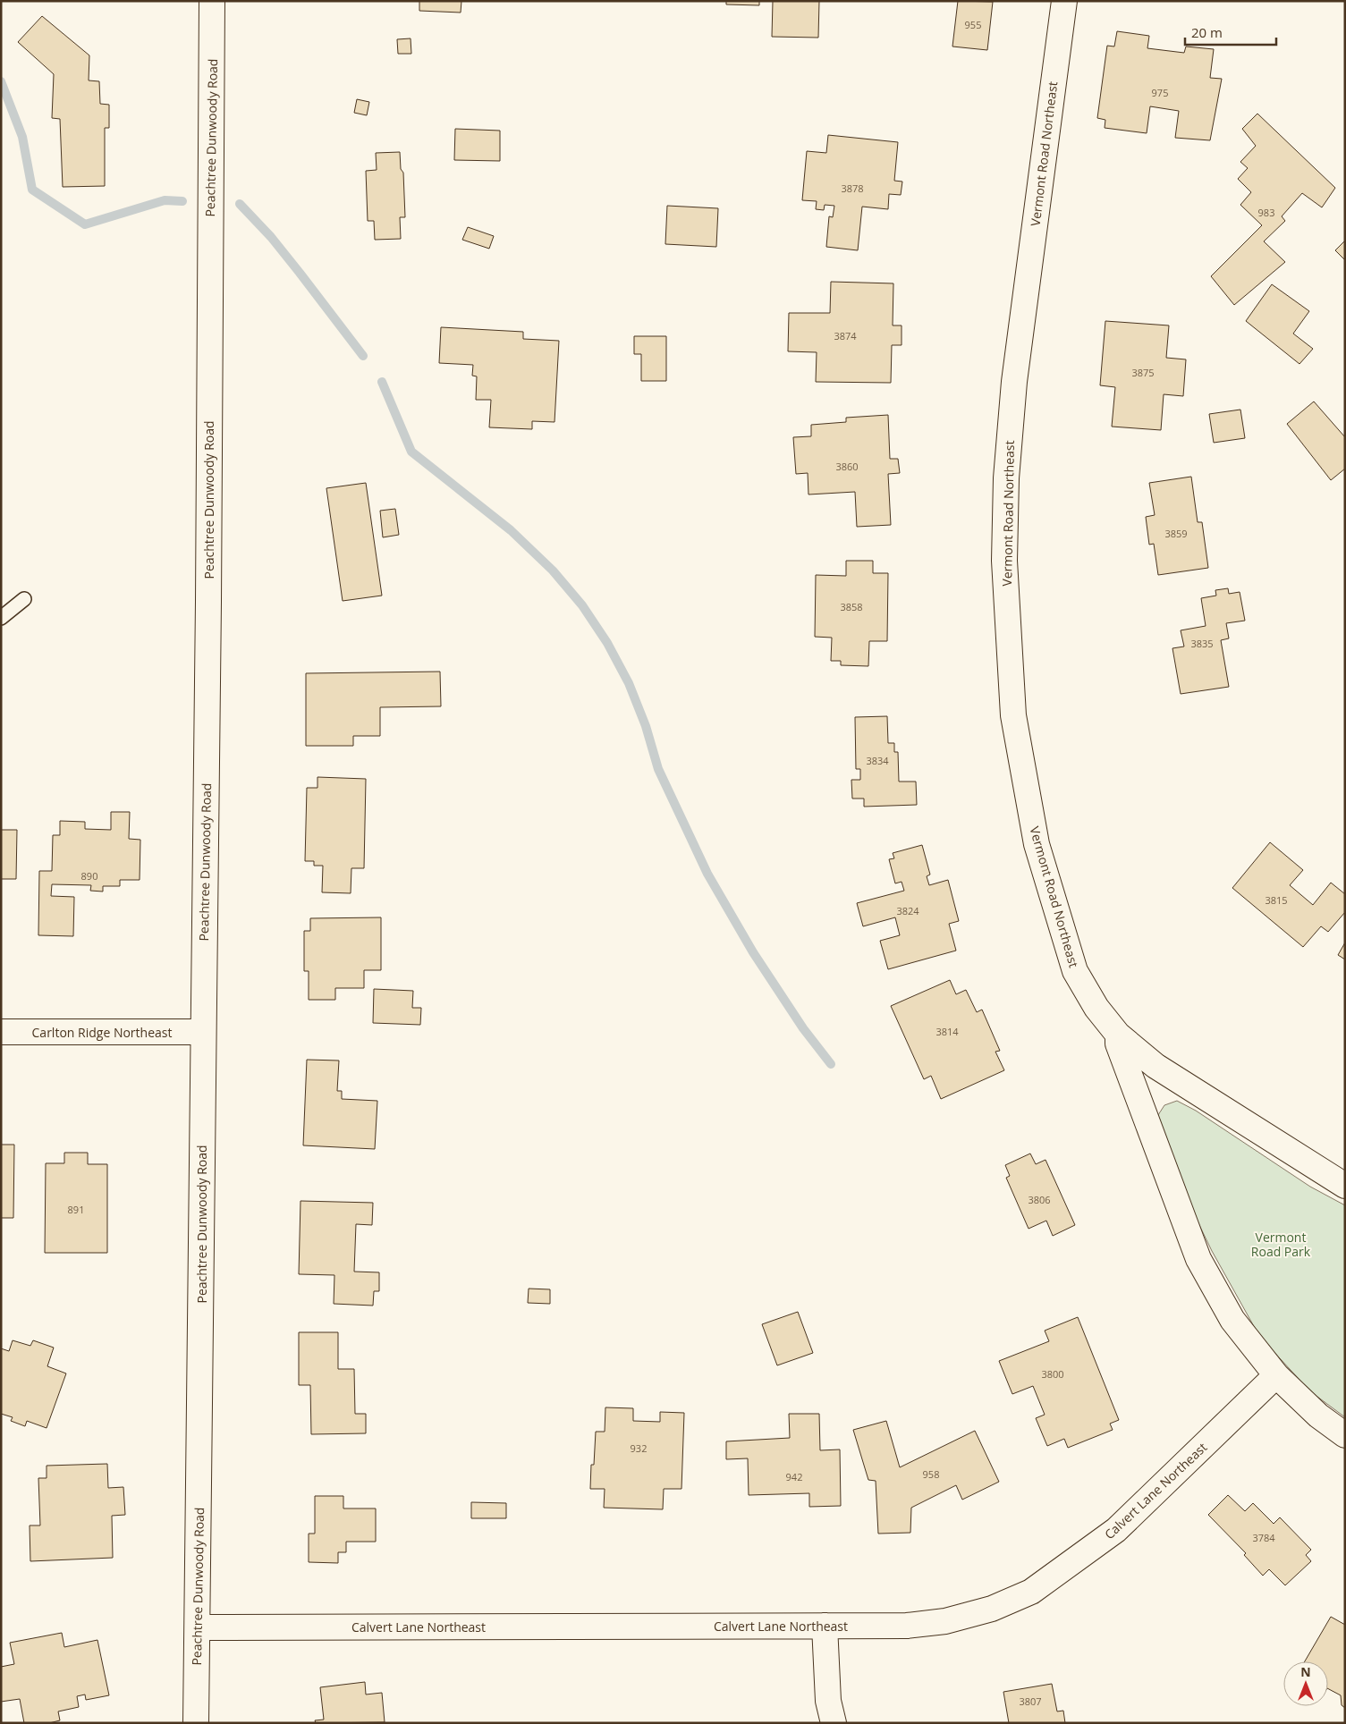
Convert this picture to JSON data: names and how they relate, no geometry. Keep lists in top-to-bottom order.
{
  "streets": {
    "street": [
      "Peachtree Dunwoody Road",
      "Vermont Road Northeast",
      "Carlton Ridge Northeast",
      "Calvert Lane Northeast"
    ]
  },
  "crossings": [
    ["Peachtree Dunwoody Road", "Carlton Ridge Northeast"],
    ["Peachtree Dunwoody Road", "Calvert Lane Northeast"],
    ["Vermont Road Northeast", "Calvert Lane Northeast"]
  ],
  "parks": ["Vermont Road Park"],
  "house_numbers": [
    "955",
    "975",
    "3878",
    "983",
    "3874",
    "3875",
    "3860",
    "3859",
    "3858",
    "3835",
    "3834",
    "890",
    "3815",
    "3824",
    "3814",
    "3806",
    "891",
    "3800",
    "932",
    "958",
    "942",
    "3784",
    "3807"
  ],
  "scale_bar": "20 m",
  "north": "top"
}
